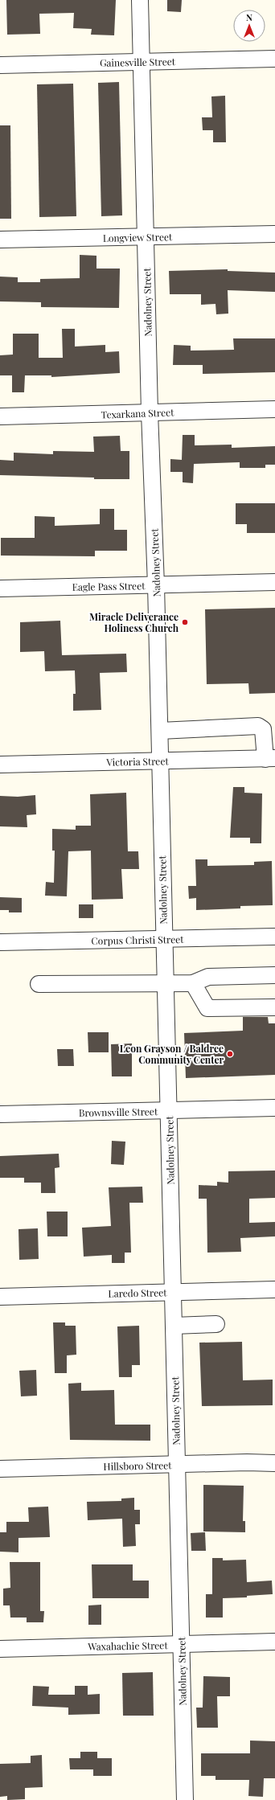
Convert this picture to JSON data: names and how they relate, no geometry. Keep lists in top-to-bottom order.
{
  "streets": {
    "street": [
      "Gainesville Street",
      "Longview Street",
      "Nadolney Street",
      "Texarkana Street",
      "Eagle Pass Street",
      "Victoria Street",
      "Corpus Christi Street",
      "Brownsville Street",
      "Laredo Street",
      "Hillsboro Street",
      "Waxahachie Street"
    ]
  },
  "crossings": [
    ["Gainesville Street", "Nadolney Street"],
    ["Longview Street", "Nadolney Street"],
    ["Nadolney Street", "Texarkana Street"],
    ["Nadolney Street", "Eagle Pass Street"],
    ["Nadolney Street", "Victoria Street"],
    ["Nadolney Street", "Corpus Christi Street"],
    ["Nadolney Street", "Brownsville Street"],
    ["Nadolney Street", "Laredo Street"],
    ["Nadolney Street", "Hillsboro Street"],
    ["Nadolney Street", "Waxahachie Street"]
  ],
  "places": ["Miracle Deliverance Holiness Church", "Leon Grayson / Baldree Community Center"],
  "north": "top"
}
